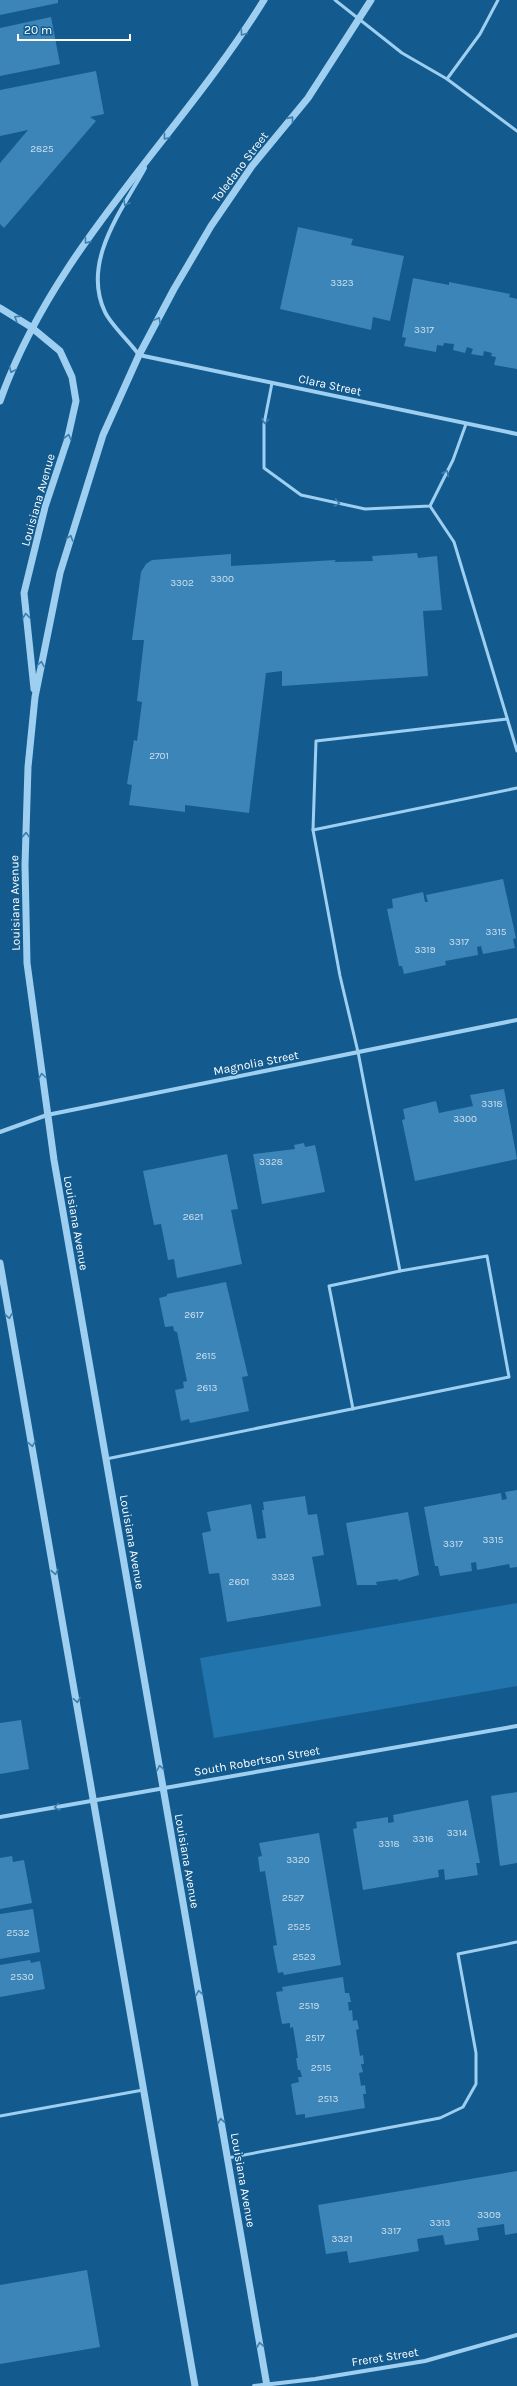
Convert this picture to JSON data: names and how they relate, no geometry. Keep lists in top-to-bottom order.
{
  "streets": {
    "street": [
      "Toledano Street",
      "Clara Street",
      "Louisiana Avenue",
      "Magnolia Street",
      "South Robertson Street",
      "Freret Street"
    ]
  },
  "crossings": [
    ["Toledano Street", "Clara Street"],
    ["Toledano Street", "Louisiana Avenue"],
    ["Clara Street", "Louisiana Avenue"],
    ["Louisiana Avenue", "Magnolia Street"],
    ["Louisiana Avenue", "South Robertson Street"],
    ["Louisiana Avenue", "Freret Street"]
  ],
  "one_way": ["Toledano Street", "Louisiana Avenue"],
  "house_numbers": [
    "2825",
    "3323",
    "3317",
    "3300",
    "3302",
    "2701",
    "3315",
    "3317",
    "3319",
    "3318",
    "3300",
    "3328",
    "2621",
    "2617",
    "2615",
    "2613",
    "3315",
    "3317",
    "3323",
    "2601",
    "3314",
    "3316",
    "3318",
    "3320",
    "2527",
    "2525",
    "2532",
    "2523",
    "2530",
    "2519",
    "2517",
    "2515",
    "2513",
    "3309",
    "3313",
    "3317",
    "3321"
  ],
  "scale_bar": "20 m"
}
